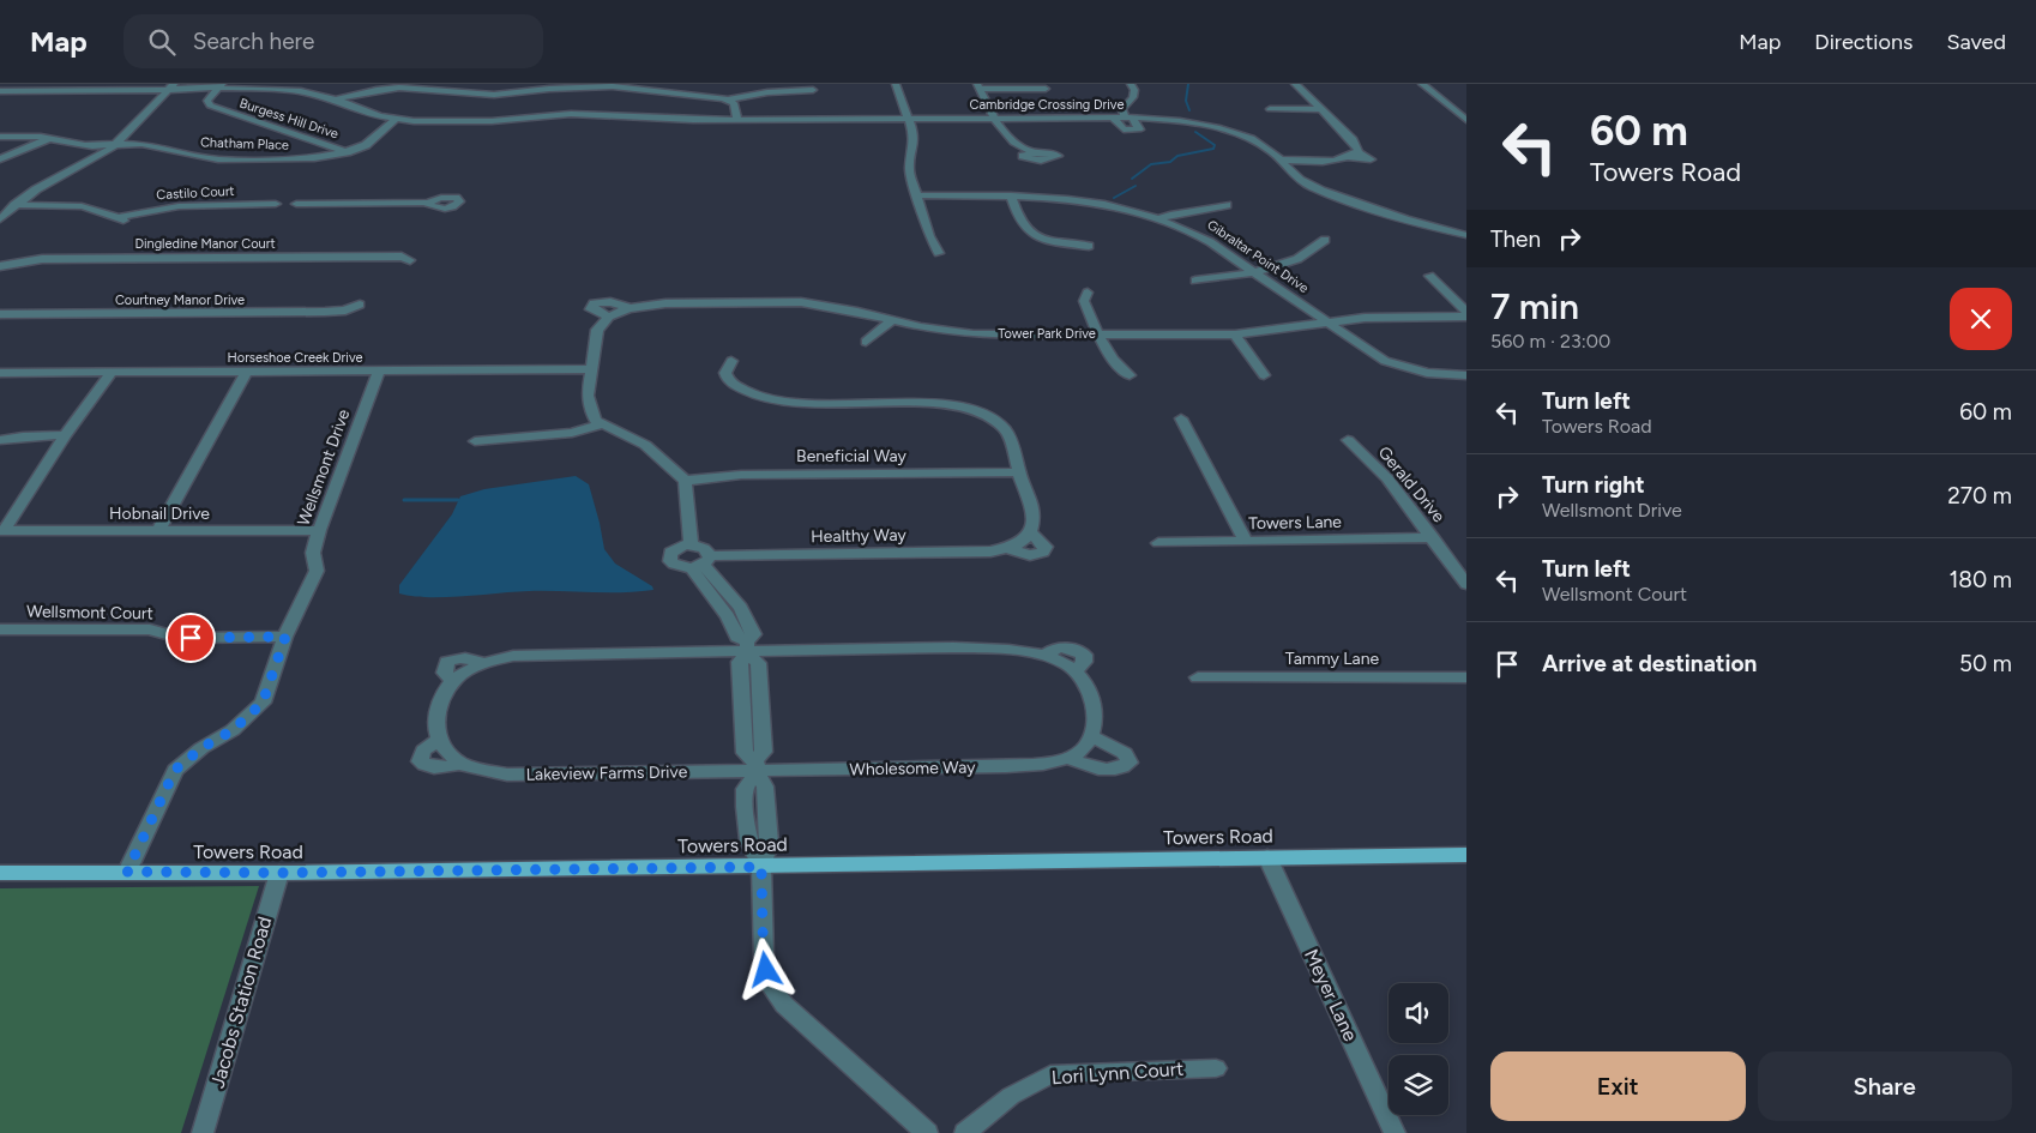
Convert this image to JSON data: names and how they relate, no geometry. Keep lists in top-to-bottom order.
{
  "streets": {
    "main road": ["Towers Road"],
    "street": [
      "Cambridge Crossing Drive",
      "Burgess Hill Drive",
      "Chatham Place",
      "Castilo Court",
      "Dingledine Manor Court",
      "Gibraltar Point Drive",
      "Courtney Manor Drive",
      "Tower Park Drive",
      "Horseshoe Creek Drive",
      "Beneficial Way",
      "Wellsmont Drive",
      "Gerald Drive",
      "Hobnail Drive",
      "Towers Lane",
      "Healthy Way",
      "Wellsmont Court",
      "Tammy Lane",
      "Wholesome Way",
      "Lakeview Farms Drive",
      "Meyer Lane",
      "Jacobs Station Road",
      "Lori Lynn Court"
    ]
  },
  "crossings": [
    ["Cambridge Crossing Drive", "Burgess Hill Drive"],
    ["Cambridge Crossing Drive", "Chatham Place"],
    ["Burgess Hill Drive", "Chatham Place"],
    ["Gibraltar Point Drive", "Tower Park Drive"],
    ["Horseshoe Creek Drive", "Wellsmont Drive"],
    ["Beneficial Way", "Healthy Way"],
    ["Wellsmont Drive", "Hobnail Drive"],
    ["Wellsmont Drive", "Wellsmont Court"],
    ["Wellsmont Drive", "Towers Road"],
    ["Gerald Drive", "Towers Lane"],
    ["Wholesome Way", "Lakeview Farms Drive"],
    ["Towers Road", "Meyer Lane"],
    ["Towers Road", "Jacobs Station Road"]
  ],
  "page": {
    "header": "Map",
    "search": "Search here",
    "nav": ["Map", "Directions", "Saved"],
    "turn": ["60 m", "Towers Road"],
    "then": "Then",
    "heading": ["7 min", "560 m · 23:00"],
    "list": [
      {
        "name": "Turn left",
        "note": "Towers Road",
        "value": "60 m"
      },
      {
        "name": "Turn right",
        "note": "Wellsmont Drive",
        "value": "270 m"
      },
      {
        "name": "Turn left",
        "note": "Wellsmont Court",
        "value": "180 m"
      },
      {
        "name": "Arrive at destination",
        "value": "50 m"
      }
    ],
    "buttons": ["Exit", "Share"]
  }
}
